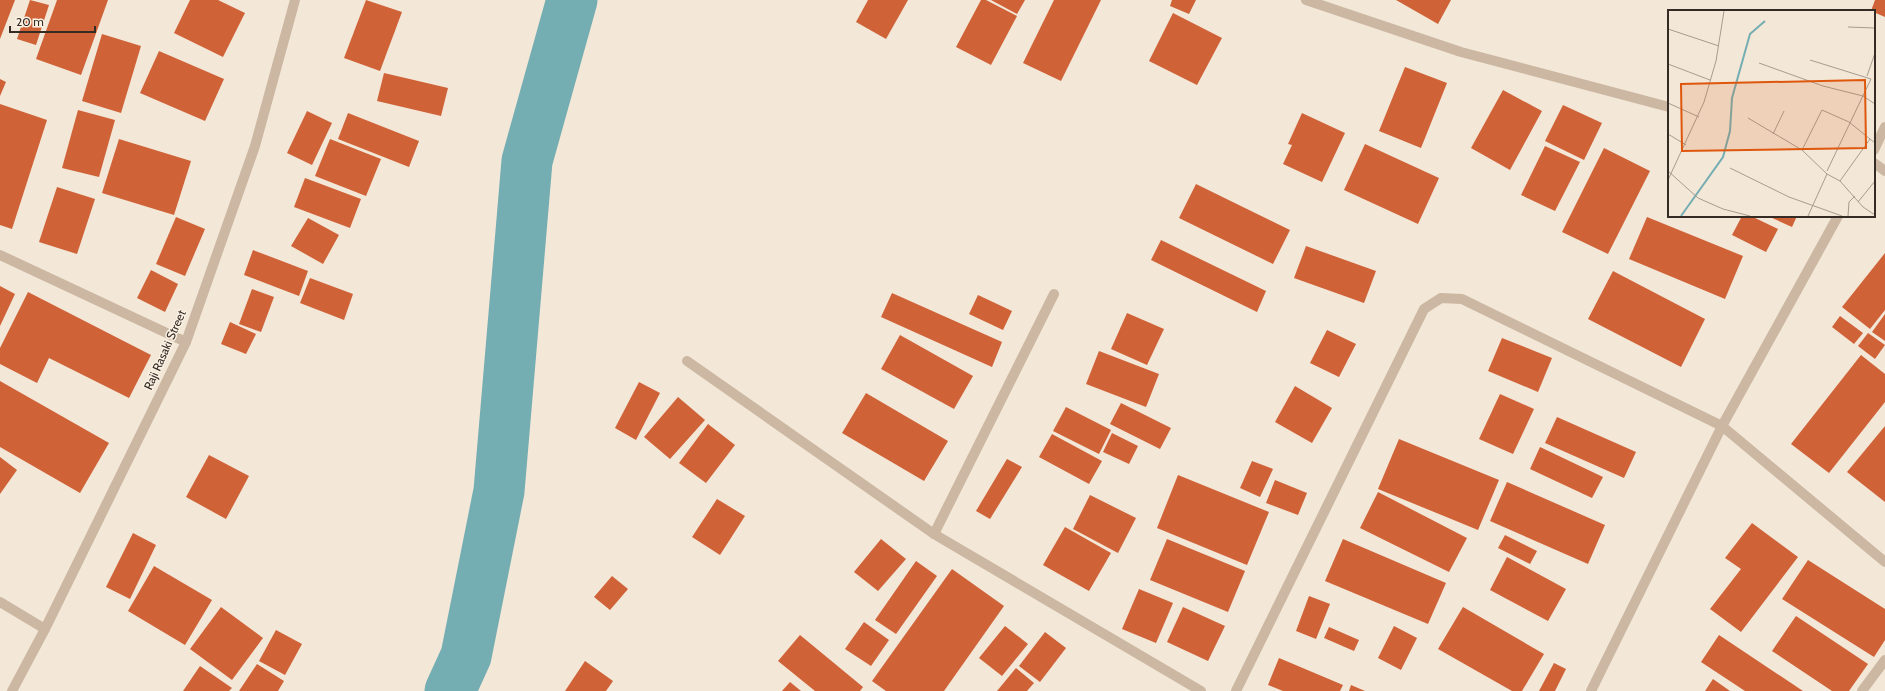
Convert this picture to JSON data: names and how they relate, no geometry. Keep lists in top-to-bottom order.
{
  "streets": {
    "street": ["Raji Rasaki Street"]
  },
  "scale_bar": "20 m"
}
